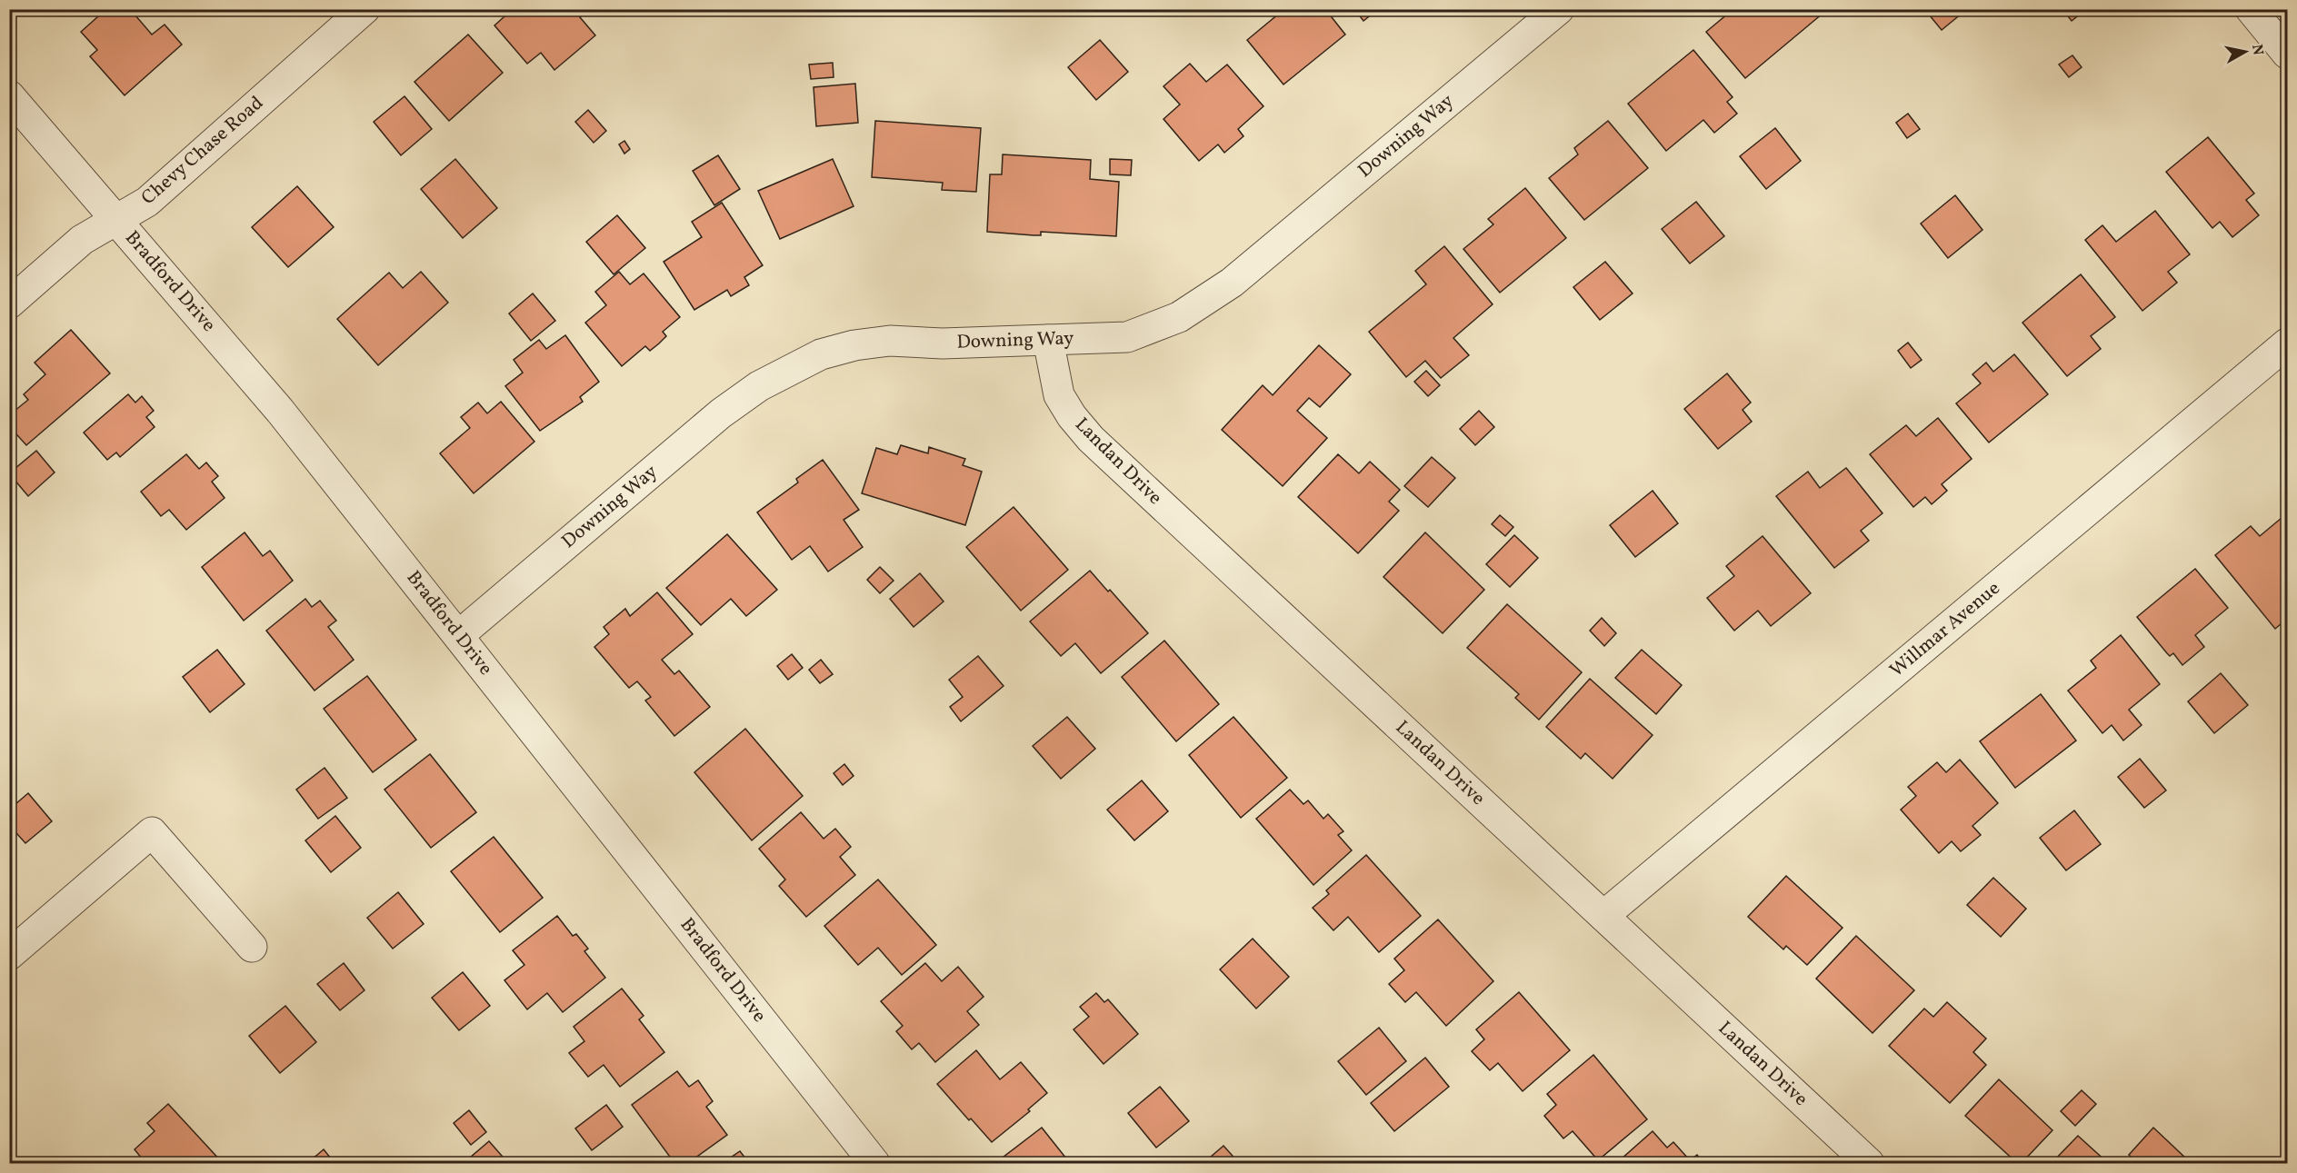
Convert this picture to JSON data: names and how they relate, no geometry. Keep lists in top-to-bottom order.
{
  "streets": {
    "street": [
      "Downing Way",
      "Chevy Chase Road",
      "Bradford Drive",
      "Landan Drive",
      "Willmar Avenue"
    ]
  },
  "crossings": [
    ["Downing Way", "Bradford Drive"],
    ["Downing Way", "Landan Drive"],
    ["Chevy Chase Road", "Bradford Drive"],
    ["Landan Drive", "Willmar Avenue"]
  ],
  "north": "right"
}
